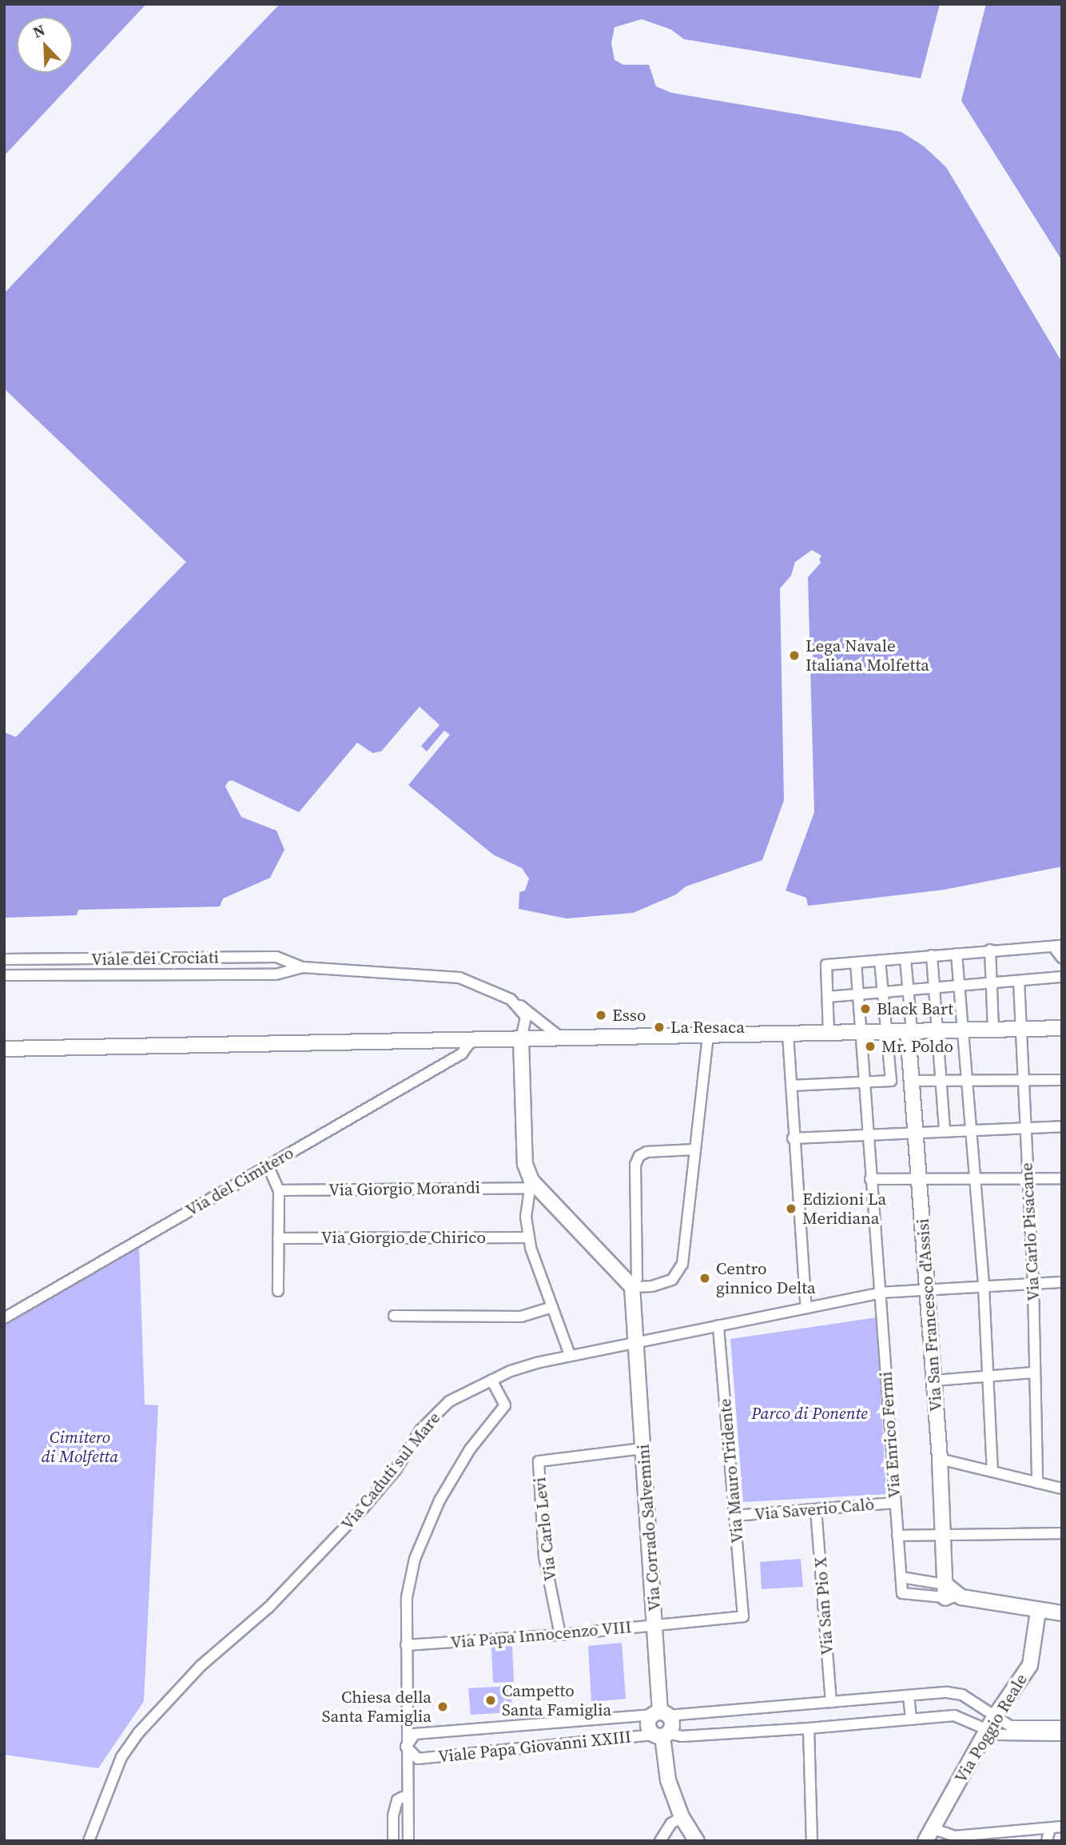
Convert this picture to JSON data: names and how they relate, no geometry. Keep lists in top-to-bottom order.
{
  "streets": {
    "street": [
      "Viale dei Crociati",
      "Via del Cimitero",
      "Via Giorgio Morandi",
      "Via Carlo Pisacane",
      "Via Giorgio de Chirico",
      "Via San Francesco d'Assisi",
      "Via Enrico Fermi",
      "Via Caduti sul Mare",
      "Via Mauro Tridente",
      "Via Saverio Calò",
      "Via Corrado Salvemini",
      "Via Carlo Levi",
      "Via San Pio X",
      "Via Papa Innocenzo VIII",
      "Via Poggio Reale",
      "Viale Papa Giovanni XXIII"
    ]
  },
  "crossings": [
    ["Via Carlo Pisacane", "Via Caduti sul Mare"],
    ["Via San Francesco d'Assisi", "Via Enrico Fermi"],
    ["Via San Francesco d'Assisi", "Via Caduti sul Mare"],
    ["Via Enrico Fermi", "Via Caduti sul Mare"],
    ["Via Enrico Fermi", "Via Saverio Calò"],
    ["Via Caduti sul Mare", "Via Mauro Tridente"],
    ["Via Caduti sul Mare", "Via Corrado Salvemini"],
    ["Via Mauro Tridente", "Via Saverio Calò"],
    ["Via Mauro Tridente", "Via Papa Innocenzo VIII"],
    ["Via Saverio Calò", "Via San Pio X"],
    ["Via Corrado Salvemini", "Via Carlo Levi"],
    ["Via Corrado Salvemini", "Via Papa Innocenzo VIII"],
    ["Via Corrado Salvemini", "Viale Papa Giovanni XXIII"],
    ["Via Carlo Levi", "Via Papa Innocenzo VIII"],
    ["Via San Pio X", "Viale Papa Giovanni XXIII"],
    ["Via Poggio Reale", "Viale Papa Giovanni XXIII"]
  ],
  "parks": ["Parco di Ponente", "Cimitero di Molfetta"],
  "places": [
    "Lega Navale Italiana Molfetta",
    "Black Bart",
    "Esso",
    "La Resaca",
    "Mr. Poldo",
    "Edizioni La Meridiana",
    "Centro ginnico Delta",
    "Campetto Santa Famiglia",
    "Chiesa della Santa Famiglia"
  ],
  "north": "top left"
}
